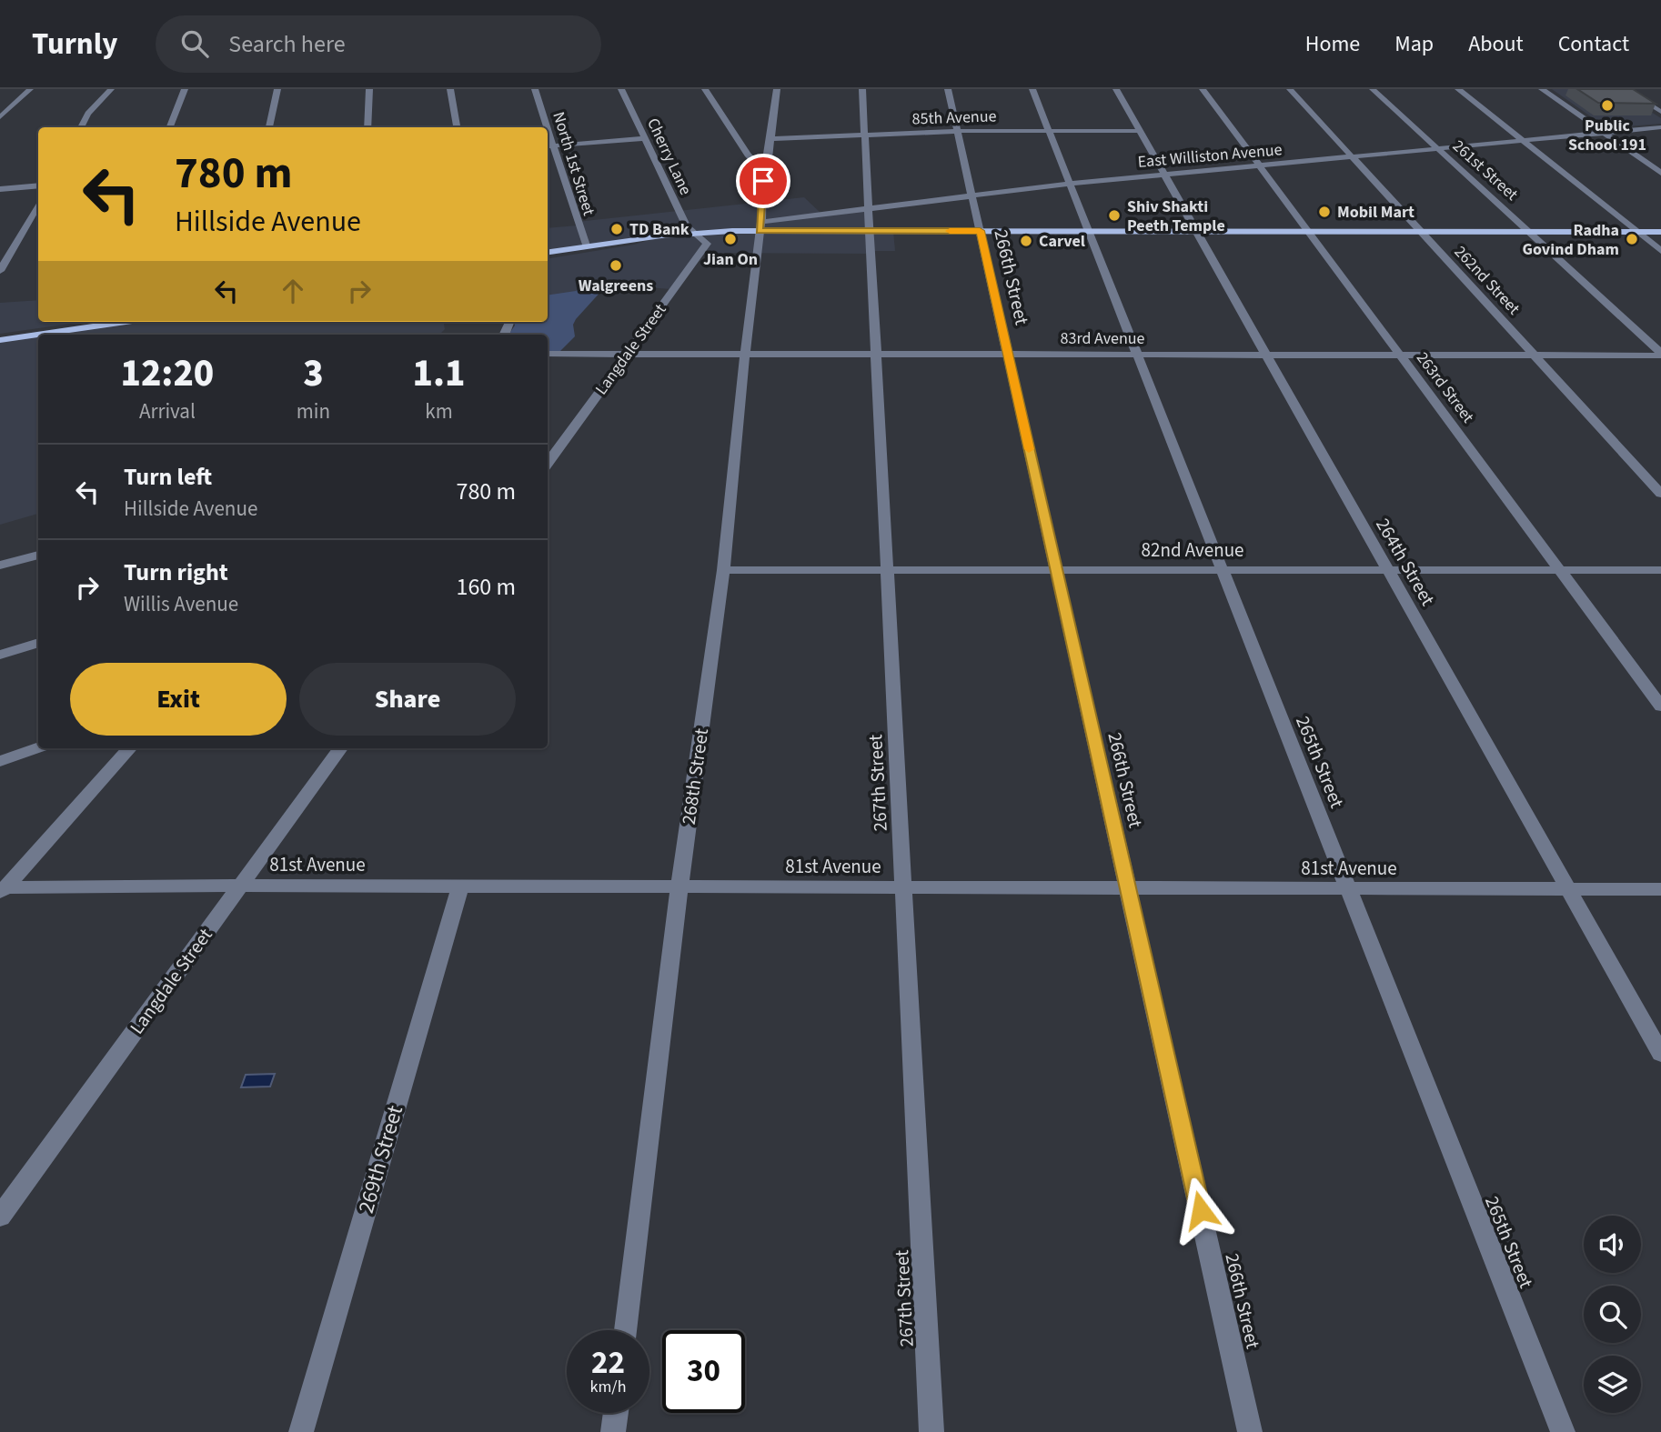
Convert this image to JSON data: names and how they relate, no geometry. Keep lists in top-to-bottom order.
{
  "streets": {
    "street": [
      "85th Avenue",
      "East Williston Avenue",
      "Cherry Lane",
      "North 1st Street",
      "261st Street",
      "266th Street",
      "262nd Street",
      "83rd Avenue",
      "Langdale Street",
      "263rd Street",
      "82nd Avenue",
      "264th Street",
      "265th Street",
      "268th Street",
      "267th Street",
      "81st Avenue",
      "269th Street"
    ]
  },
  "crossings": [
    ["85th Avenue", "266th Street"],
    ["85th Avenue", "264th Street"],
    ["85th Avenue", "265th Street"],
    ["85th Avenue", "268th Street"],
    ["85th Avenue", "267th Street"],
    ["East Williston Avenue", "261st Street"],
    ["East Williston Avenue", "266th Street"],
    ["East Williston Avenue", "262nd Street"],
    ["East Williston Avenue", "263rd Street"],
    ["East Williston Avenue", "264th Street"],
    ["East Williston Avenue", "265th Street"],
    ["East Williston Avenue", "268th Street"],
    ["East Williston Avenue", "267th Street"],
    ["Cherry Lane", "Langdale Street"],
    ["261st Street", "83rd Avenue"],
    ["266th Street", "83rd Avenue"],
    ["266th Street", "82nd Avenue"],
    ["266th Street", "81st Avenue"],
    ["262nd Street", "83rd Avenue"],
    ["83rd Avenue", "Langdale Street"],
    ["83rd Avenue", "263rd Street"],
    ["83rd Avenue", "264th Street"],
    ["83rd Avenue", "265th Street"],
    ["83rd Avenue", "268th Street"],
    ["83rd Avenue", "267th Street"],
    ["Langdale Street", "81st Avenue"],
    ["263rd Street", "82nd Avenue"],
    ["82nd Avenue", "264th Street"],
    ["82nd Avenue", "265th Street"],
    ["82nd Avenue", "268th Street"],
    ["82nd Avenue", "267th Street"],
    ["264th Street", "81st Avenue"],
    ["265th Street", "81st Avenue"],
    ["268th Street", "81st Avenue"],
    ["267th Street", "81st Avenue"],
    ["81st Avenue", "269th Street"]
  ],
  "places": [
    "Public School 191",
    "Mobil Mart",
    "Shiv Shakti Peeth Temple",
    "TD Bank",
    "Jian On",
    "Radha Govind Dham",
    "Carvel",
    "Walgreens"
  ],
  "page": {
    "header": "Turnly",
    "search": "Search here",
    "nav": [
      "Home",
      "Map",
      "About",
      "Contact"
    ],
    "turn": ["780 m", "Hillside Avenue"],
    "eta": [
      "12:20",
      "Arrival",
      "3",
      "min",
      "1.1",
      "km"
    ],
    "list": [
      {
        "name": "Turn left",
        "note": "Hillside Avenue",
        "value": "780 m"
      },
      {
        "name": "Turn right",
        "note": "Willis Avenue",
        "value": "160 m"
      }
    ],
    "buttons": ["Exit", "Share"],
    "speed": "22 km/h",
    "limit": "30"
  }
}
